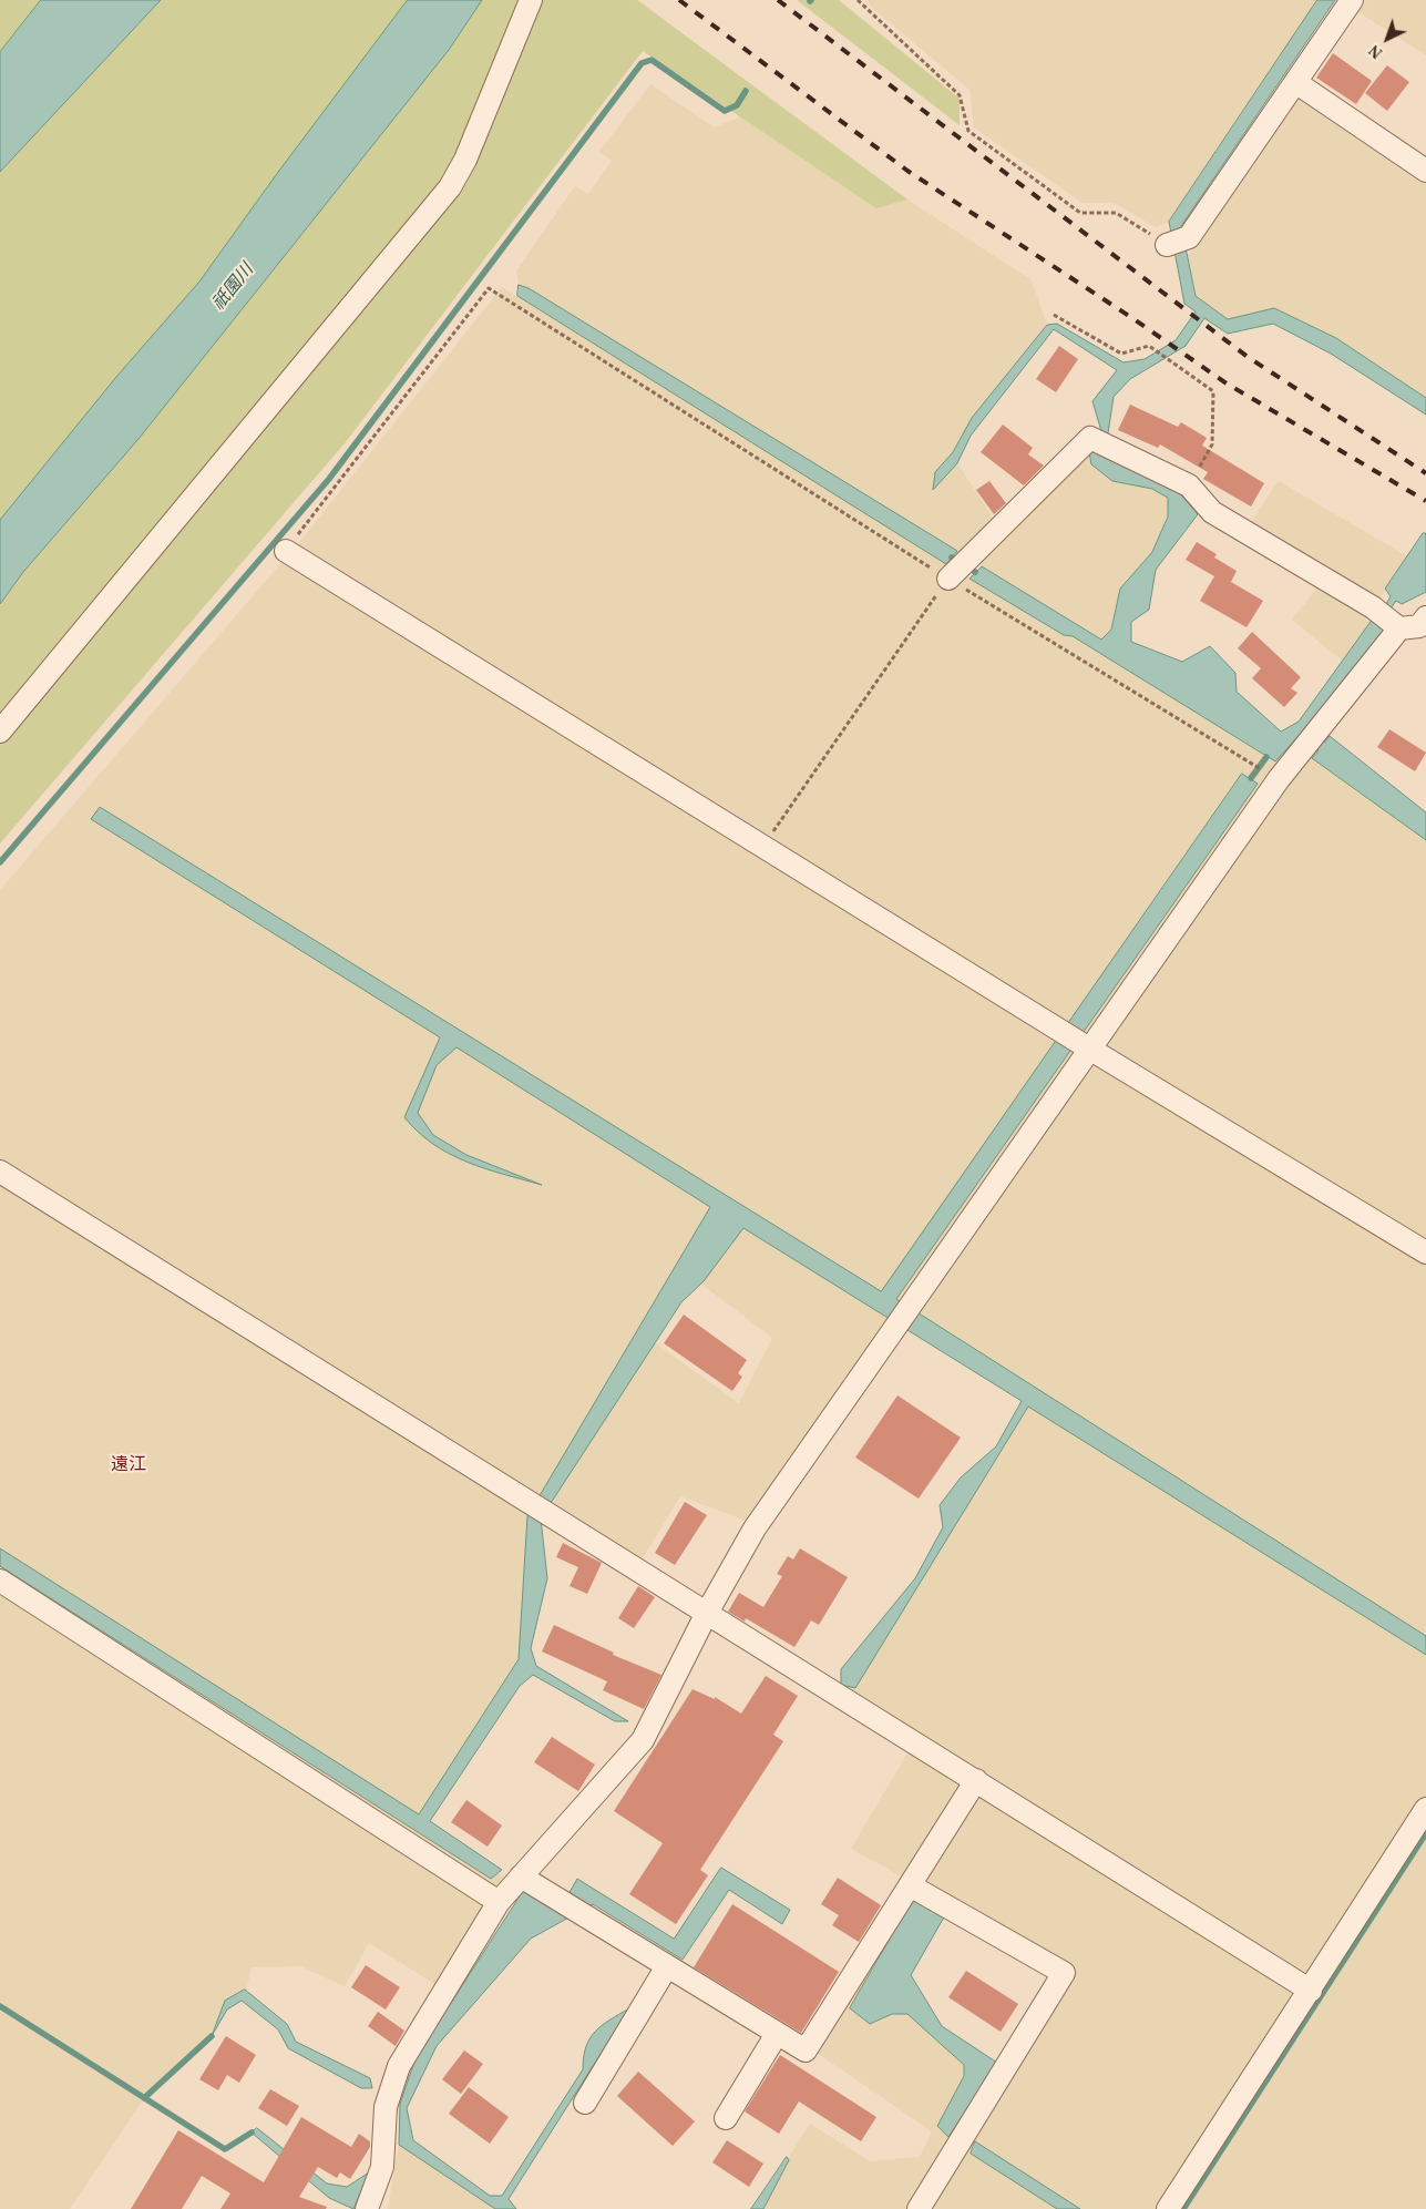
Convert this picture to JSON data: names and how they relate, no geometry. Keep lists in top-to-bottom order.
{
  "districts": ["遠江"],
  "water": ["祇園川"],
  "north": "bottom left"
}
